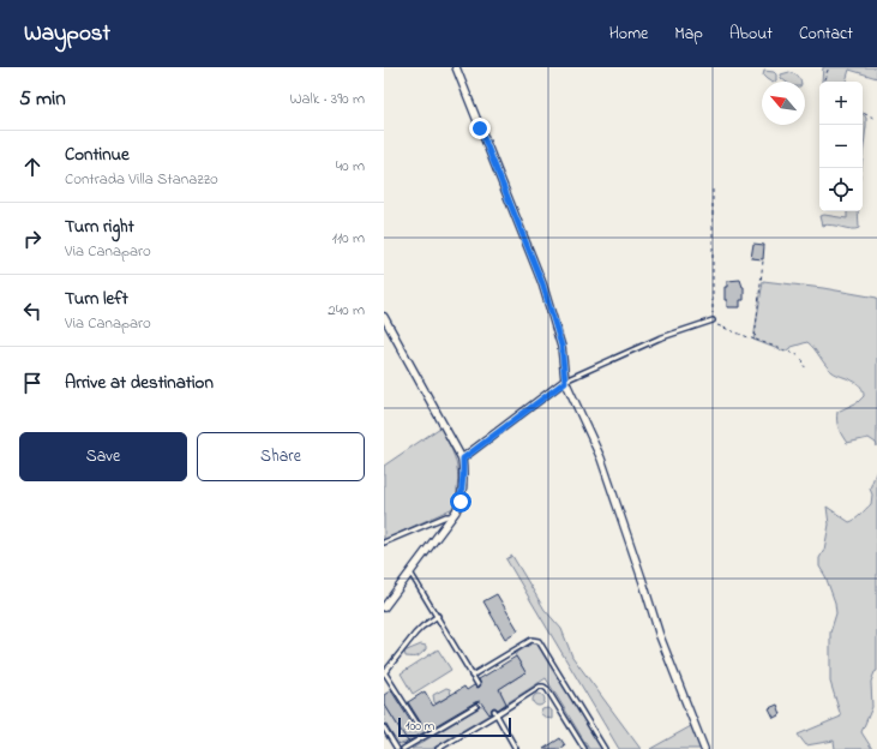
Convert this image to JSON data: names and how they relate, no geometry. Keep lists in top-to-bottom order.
{
  "scale_bar": "100 m",
  "north": "top left",
  "page": {
    "header": "Waypost",
    "nav": [
      "Home",
      "Map",
      "About",
      "Contact"
    ],
    "heading": ["5 min", "Walk · 390 m"],
    "map_buttons": ["+", "−"],
    "list": [
      ["Continue", "Contrada Villa Stanazzo", "40 m"],
      ["Turn right", "Via Canaparo", "110 m"],
      ["Turn left", "Via Canaparo", "240 m"],
      "Arrive at destination"
    ],
    "buttons": ["Save", "Share"],
    "scale": "100 m"
  }
}
